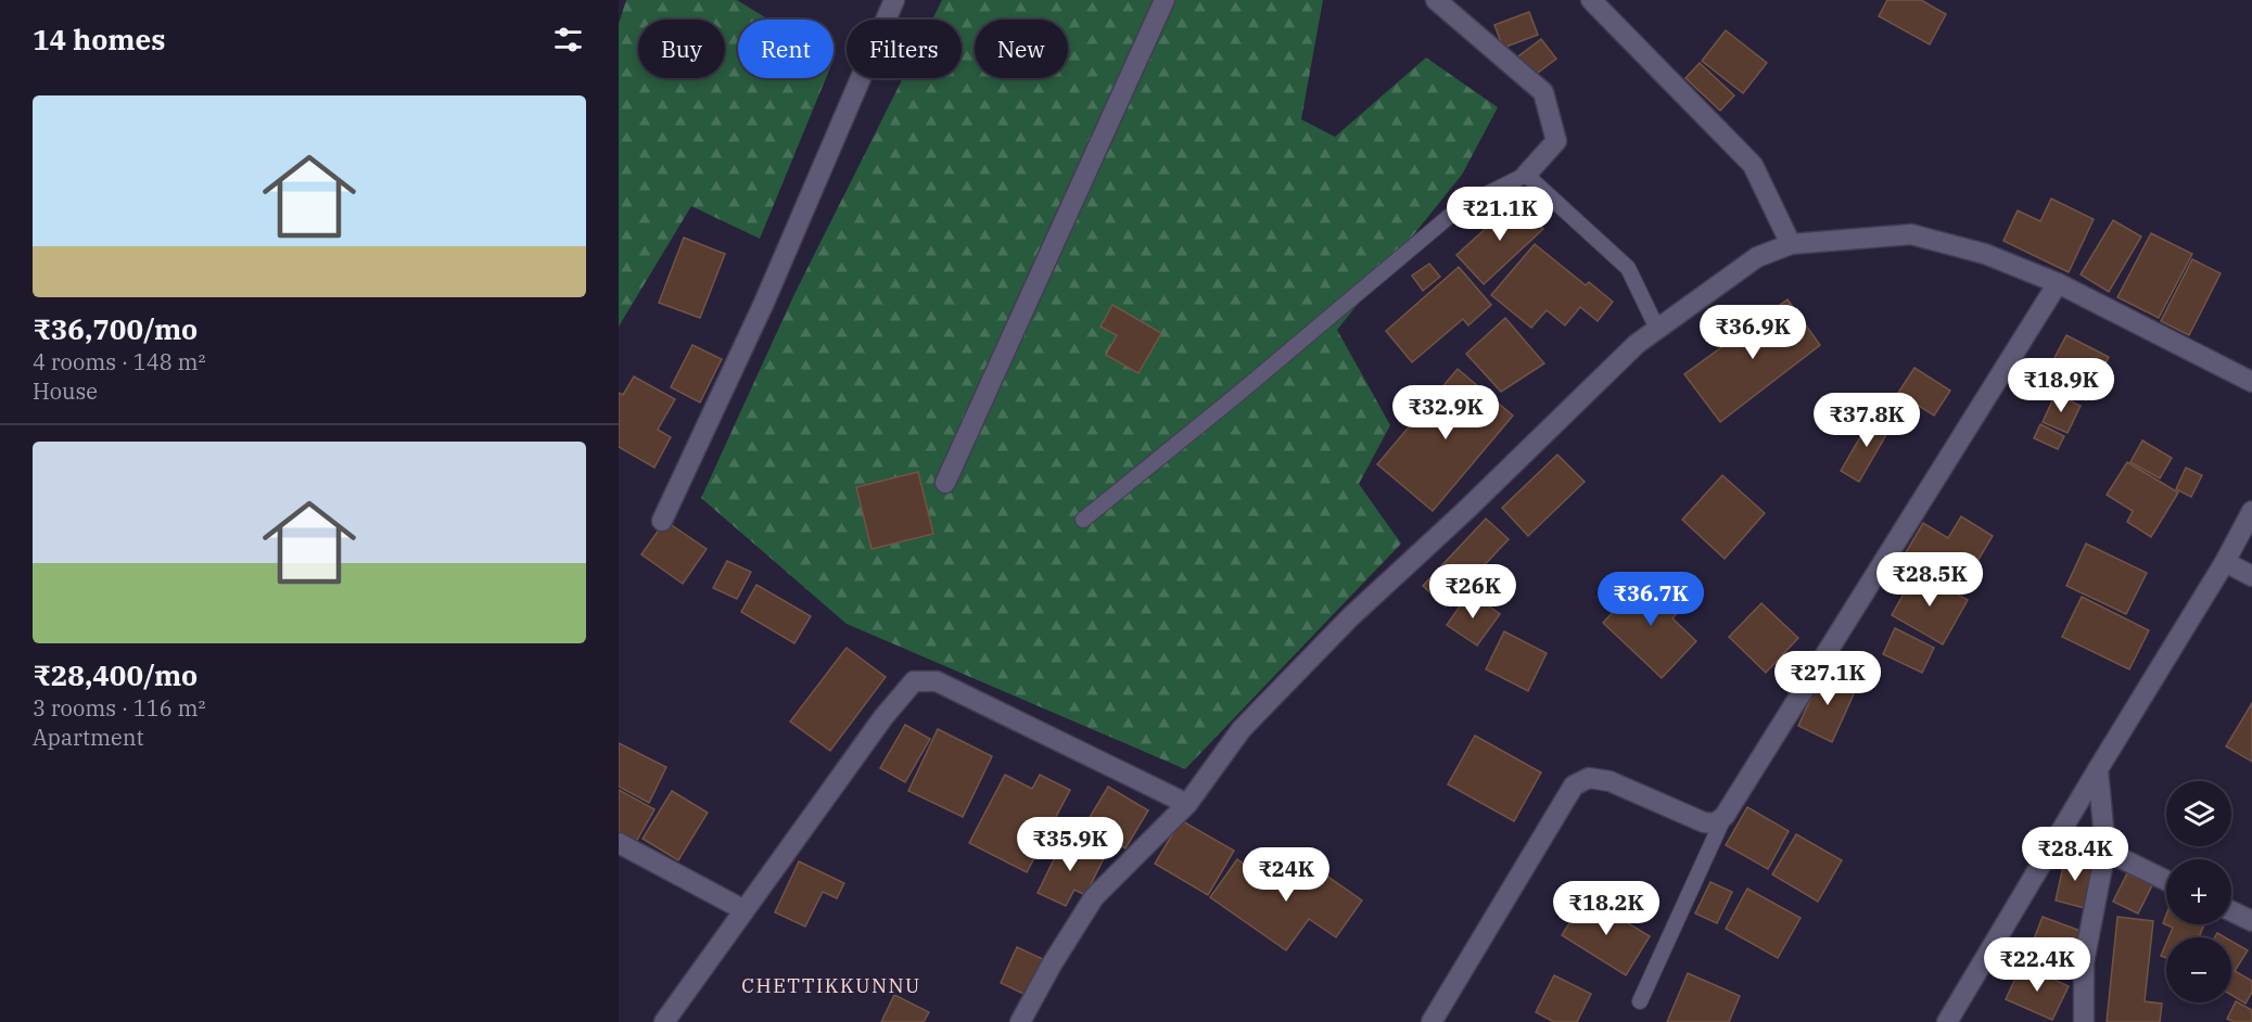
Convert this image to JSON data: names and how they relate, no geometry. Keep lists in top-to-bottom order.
{
  "districts": ["CHETTIKKUNNU"],
  "page": {
    "heading": "14 homes",
    "chip": [
      "Buy",
      "Rent",
      "Filters",
      "New"
    ],
    "list": [
      {
        "name": "₹36,700/mo",
        "note": "4 rooms · 148 m² · House"
      },
      {
        "name": "₹28,400/mo",
        "note": "3 rooms · 116 m² · Apartment"
      }
    ],
    "price": [
      "₹21.1K",
      "₹36.9K",
      "₹18.9K",
      "₹32.9K",
      "₹37.8K",
      "₹28.5K",
      "₹26K",
      "₹36.7K",
      "₹27.1K",
      "₹35.9K",
      "₹28.4K",
      "₹24K",
      "₹18.2K",
      "₹22.4K"
    ],
    "map_buttons": ["+", "−"]
  }
}
